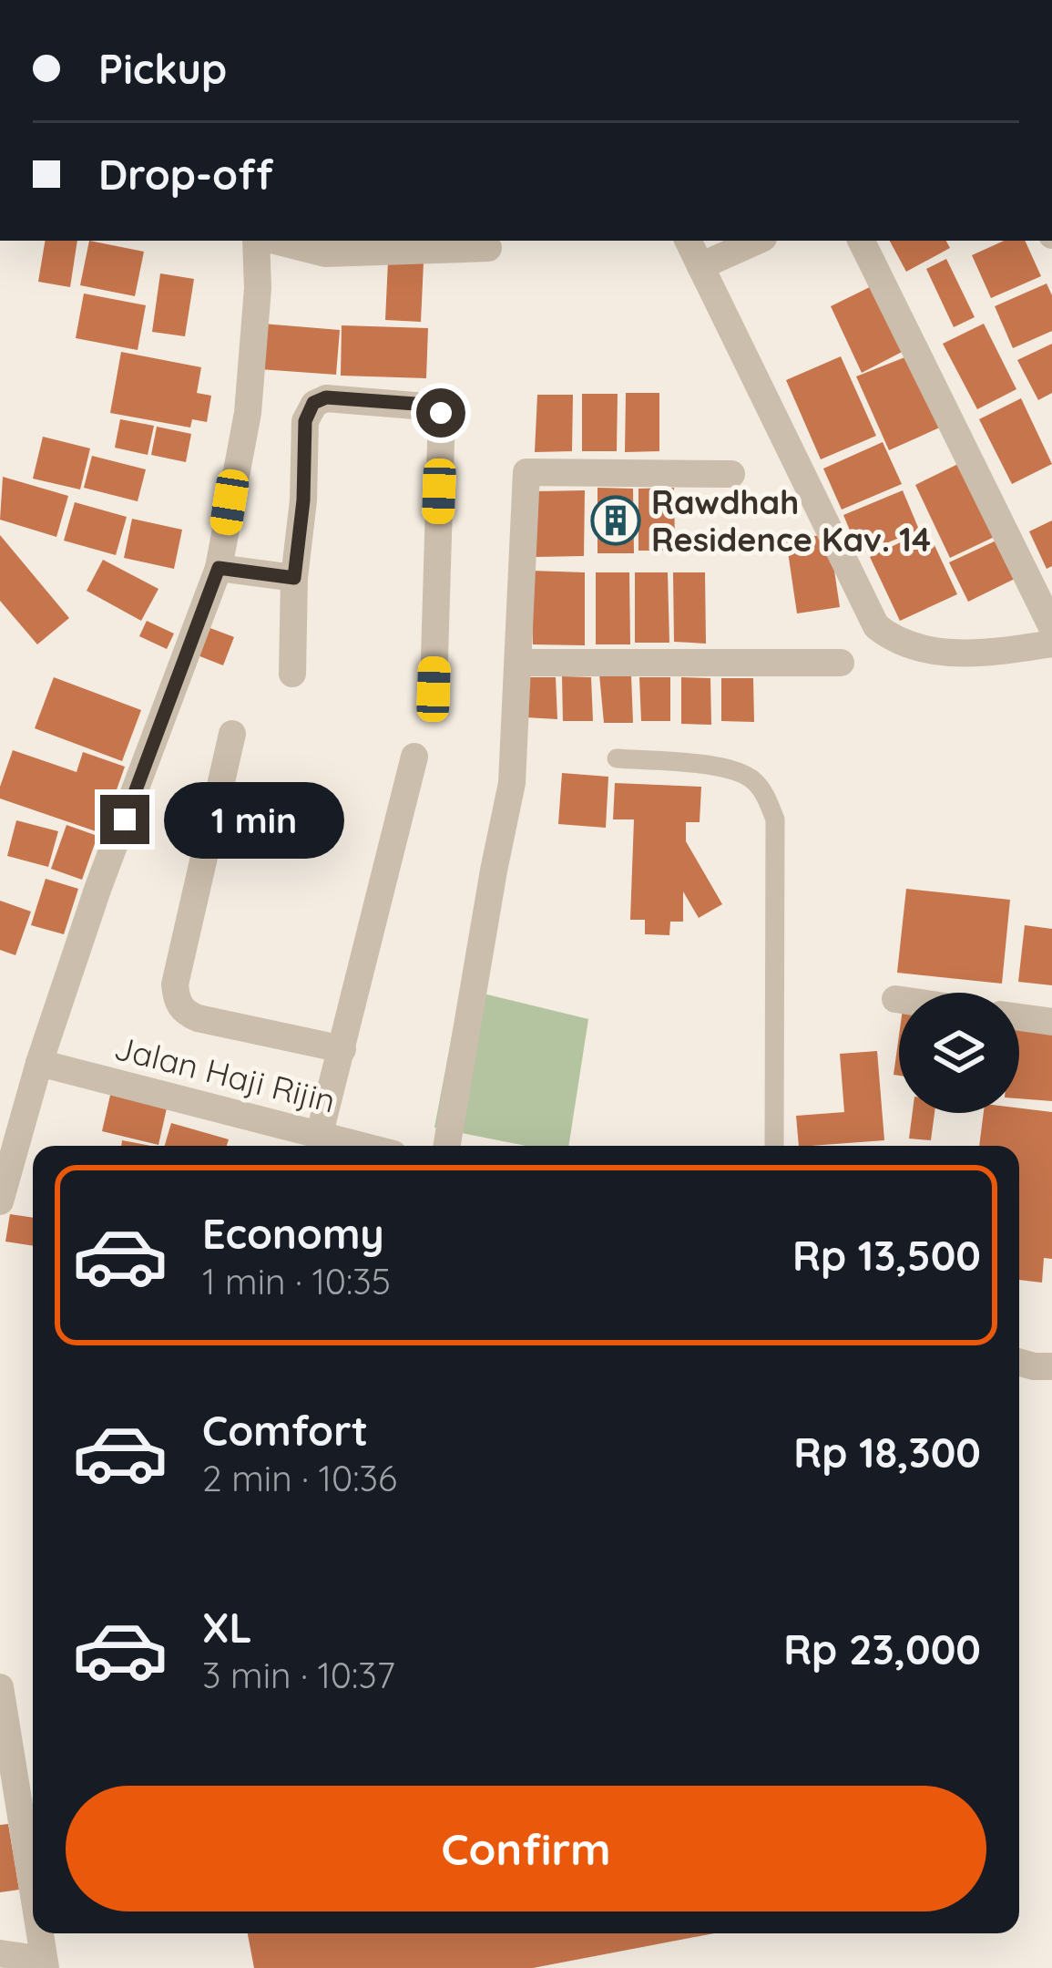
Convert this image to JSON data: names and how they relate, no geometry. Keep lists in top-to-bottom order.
{
  "streets": {
    "street": ["Jalan Haji Rijin"]
  },
  "places": {
    "building": ["Rawdhah Residence Kav. 14"]
  },
  "page": {
    "banner": ["Pickup", "Drop-off"],
    "bubble": "1 min",
    "list": [
      {
        "name": "Economy",
        "note": "1 min · 10:35",
        "value": "Rp 13,500"
      },
      {
        "name": "Comfort",
        "note": "2 min · 10:36",
        "value": "Rp 18,300"
      },
      {
        "name": "XL",
        "note": "3 min · 10:37",
        "value": "Rp 23,000"
      }
    ],
    "buttons": "Confirm"
  }
}
